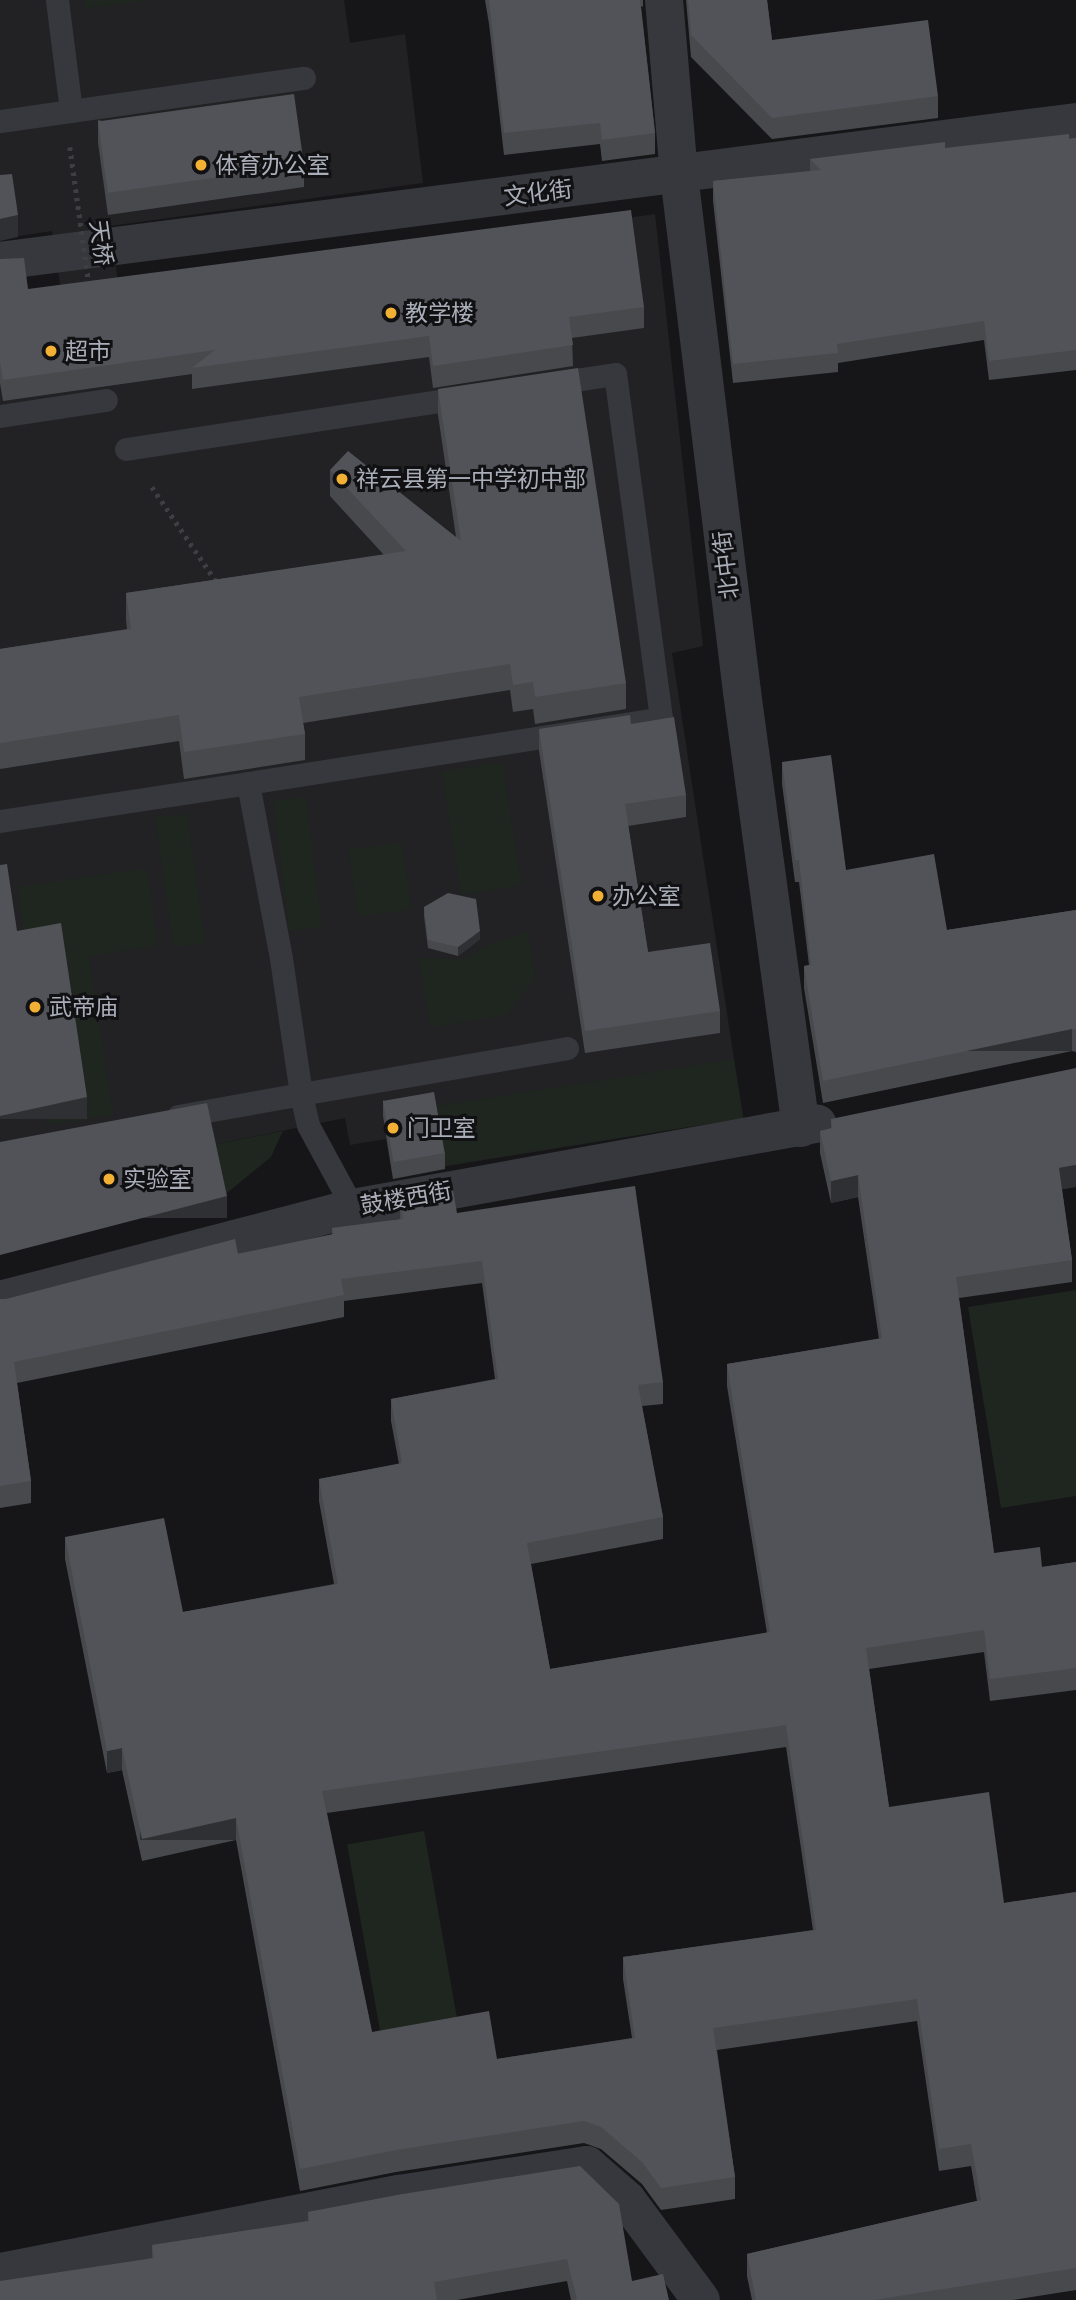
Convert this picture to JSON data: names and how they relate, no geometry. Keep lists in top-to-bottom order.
{
  "streets": {
    "street": ["文化街", "北中街", "鼓楼西街"],
    "path": ["天桥"]
  },
  "crossings": [
    ["文化街", "北中街"],
    ["北中街", "鼓楼西街"]
  ],
  "places": [
    "体育办公室",
    "教学楼",
    "超市",
    "祥云县第一中学初中部",
    "办公室",
    "武帝庙",
    "门卫室",
    "实验室"
  ]
}
